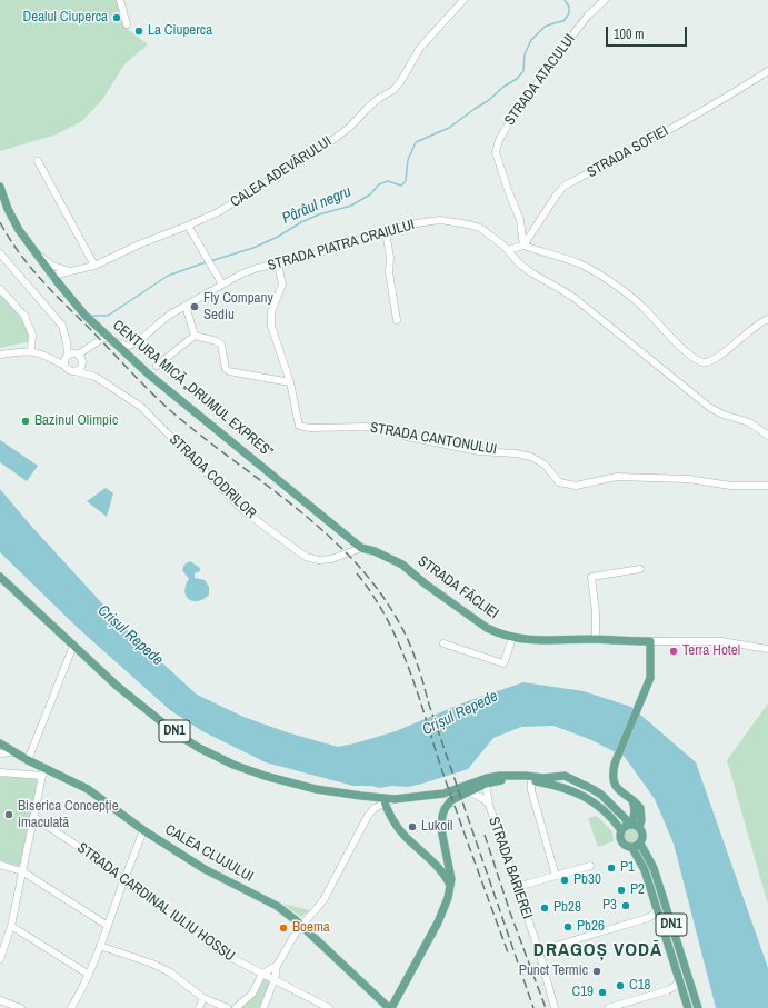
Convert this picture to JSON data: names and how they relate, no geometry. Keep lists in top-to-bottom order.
{
  "streets": {
    "main road": [
      "CENTURA MICĂ „DRUMUL EXPRES”",
      "STRADA FĂCLIEI",
      "DN1",
      "CALEA CLUJULUI"
    ],
    "street": [
      "STRADA ATACULUI",
      "STRADA SOFIEI",
      "CALEA ADEVĂRULUI",
      "STRADA PIATRA CRAIULUI",
      "STRADA CANTONULUI",
      "STRADA CODRILOR",
      "STRADA BARIEREI",
      "STRADA CARDINAL IULIU HOSSU"
    ]
  },
  "crossings": [
    ["STRADA ATACULUI", "STRADA SOFIEI"],
    ["CALEA ADEVĂRULUI", "CENTURA MICĂ „DRUMUL EXPRES”"],
    ["STRADA PIATRA CRAIULUI", "STRADA CODRILOR"],
    ["CENTURA MICĂ „DRUMUL EXPRES”", "STRADA CODRILOR"],
    ["CENTURA MICĂ „DRUMUL EXPRES”", "STRADA FĂCLIEI"],
    ["STRADA CODRILOR", "STRADA FĂCLIEI"],
    ["DN1", "CALEA CLUJULUI"],
    ["DN1", "STRADA BARIEREI"]
  ],
  "districts": ["DRAGOȘ VODĂ"],
  "water": ["Pârâul negru", "Crișul Repede"],
  "places": [
    "Dealul Ciuperca",
    "La Ciuperca",
    "Fly Company Sediu",
    "Bazinul Olimpic",
    "Terra Hotel",
    "Biserica Concepție imaculată",
    "Lukoil",
    "P1",
    "Pb30",
    "P2",
    "P3",
    "Pb28",
    "Pb26",
    "Boema",
    "Punct Termic",
    "C18",
    "C19"
  ],
  "scale_bar": "100 m"
}
